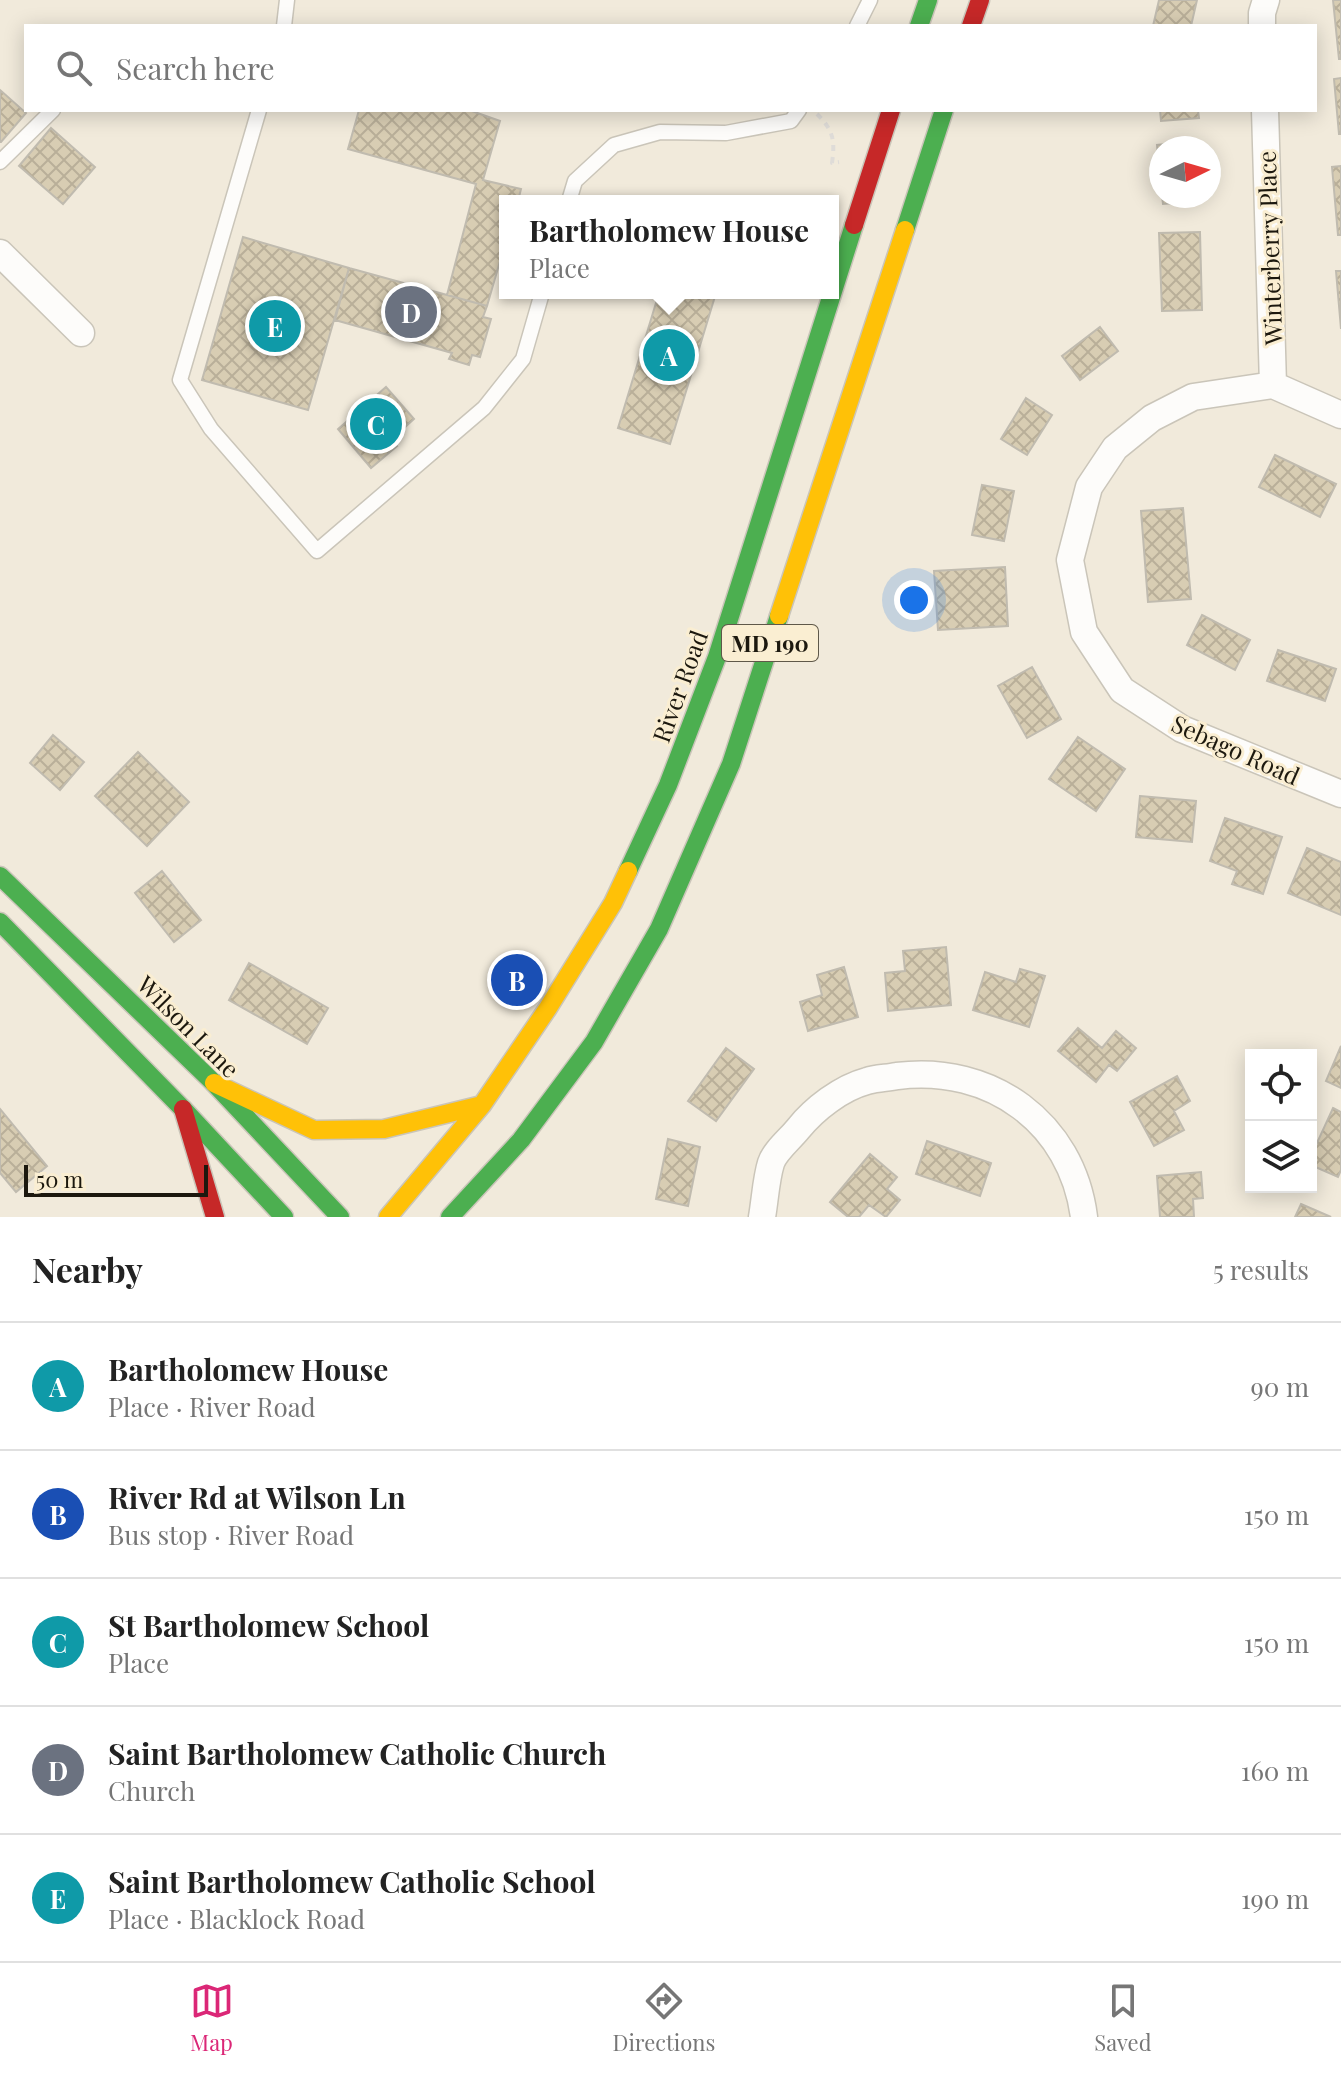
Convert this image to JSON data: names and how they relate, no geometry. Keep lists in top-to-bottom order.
{
  "streets": {
    "main road": ["MD 190", "River Road", "Wilson Lane"],
    "street": ["Winterberry Place", "Sebago Road"]
  },
  "crossings": [
    ["Winterberry Place", "Sebago Road"]
  ],
  "scale_bar": "50 m",
  "north": "right",
  "page": {
    "search": "Search here",
    "popup": ["Bartholomew House", "Place"],
    "pins": [
      "D",
      "E",
      "A",
      "C",
      "B"
    ],
    "scale": "50 m",
    "heading": ["Nearby", "5 results"],
    "list": [
      {
        "mark": "A",
        "name": "Bartholomew House",
        "note": "Place · River Road",
        "value": "90 m"
      },
      {
        "mark": "B",
        "name": "River Rd at Wilson Ln",
        "note": "Bus stop · River Road",
        "value": "150 m"
      },
      {
        "mark": "C",
        "name": "St Bartholomew School",
        "note": "Place",
        "value": "150 m"
      },
      {
        "mark": "D",
        "name": "Saint Bartholomew Catholic Church",
        "note": "Church",
        "value": "160 m"
      },
      {
        "mark": "E",
        "name": "Saint Bartholomew Catholic School",
        "note": "Place · Blacklock Road",
        "value": "190 m"
      }
    ],
    "nav": ["Map", "Directions", "Saved"]
  }
}
